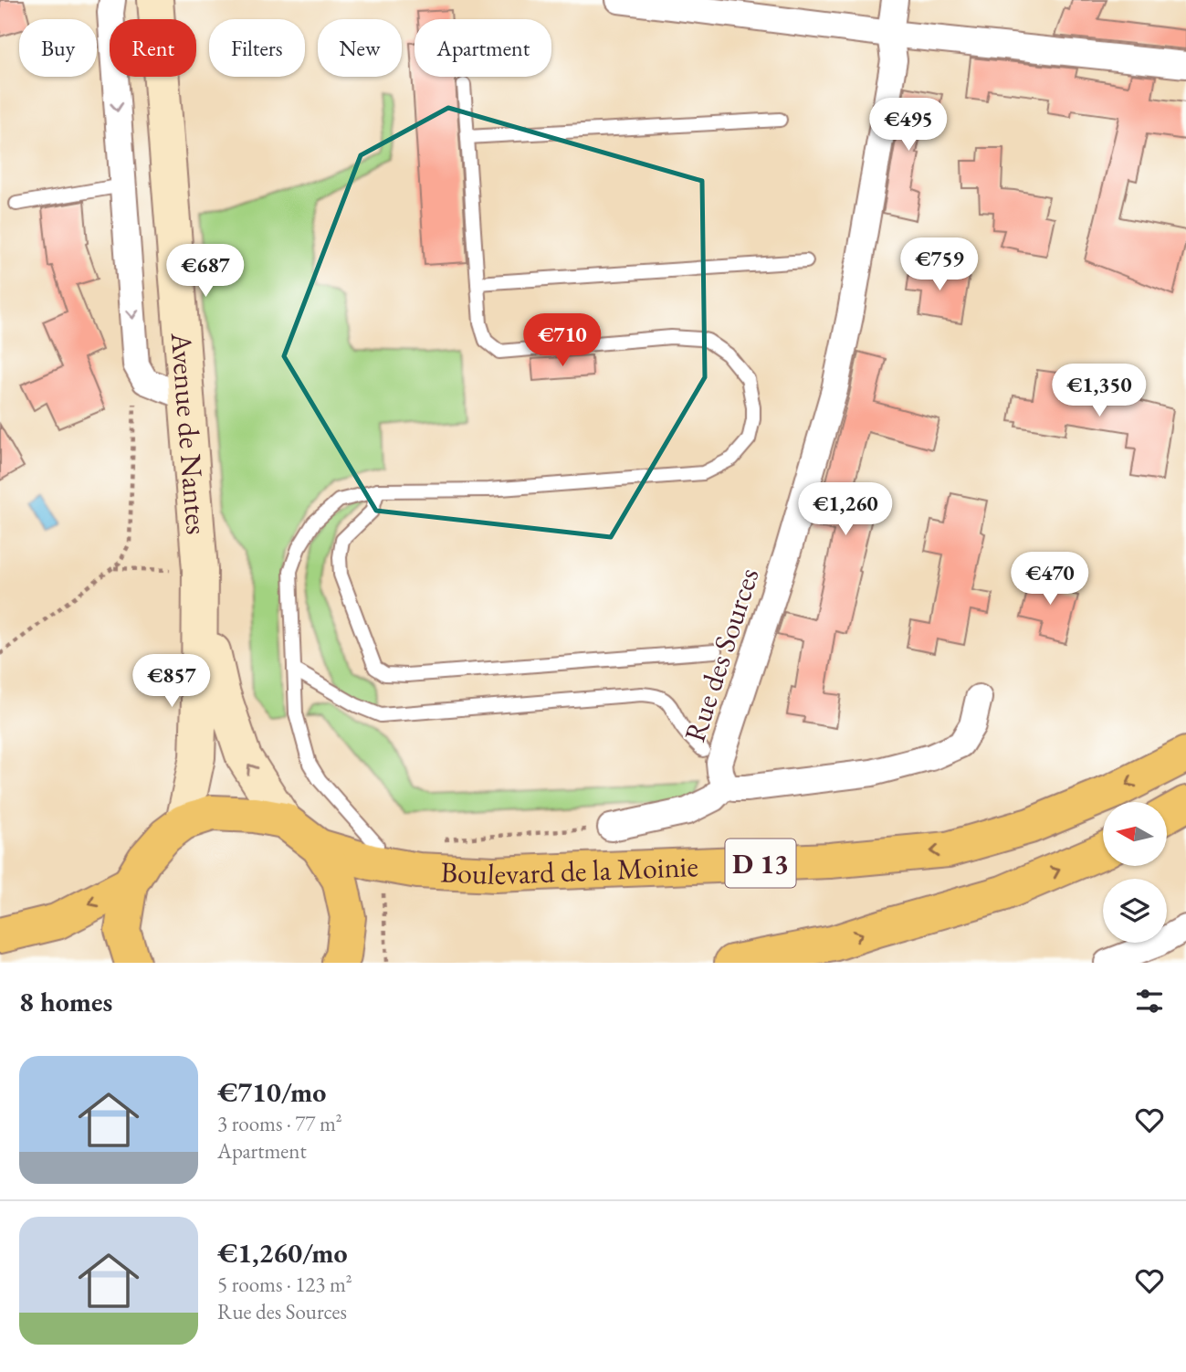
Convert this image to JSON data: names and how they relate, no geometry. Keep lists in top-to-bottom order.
{
  "streets": {
    "main road": ["Avenue de Nantes", "D 13", "Boulevard de la Moinie"],
    "street": ["Rue des Sources"]
  },
  "north": "left",
  "page": {
    "chip": [
      "Buy",
      "Rent",
      "Filters",
      "New",
      "Apartment"
    ],
    "price": [
      "€495",
      "€759",
      "€687",
      "€710",
      "€1,350",
      "€1,260",
      "€470",
      "€857"
    ],
    "heading": "8 homes",
    "list": [
      {
        "name": "€710/mo",
        "note": "3 rooms · 77 m² · Apartment"
      },
      {
        "name": "€1,260/mo",
        "note": "5 rooms · 123 m² · Rue des Sources"
      }
    ]
  }
}
